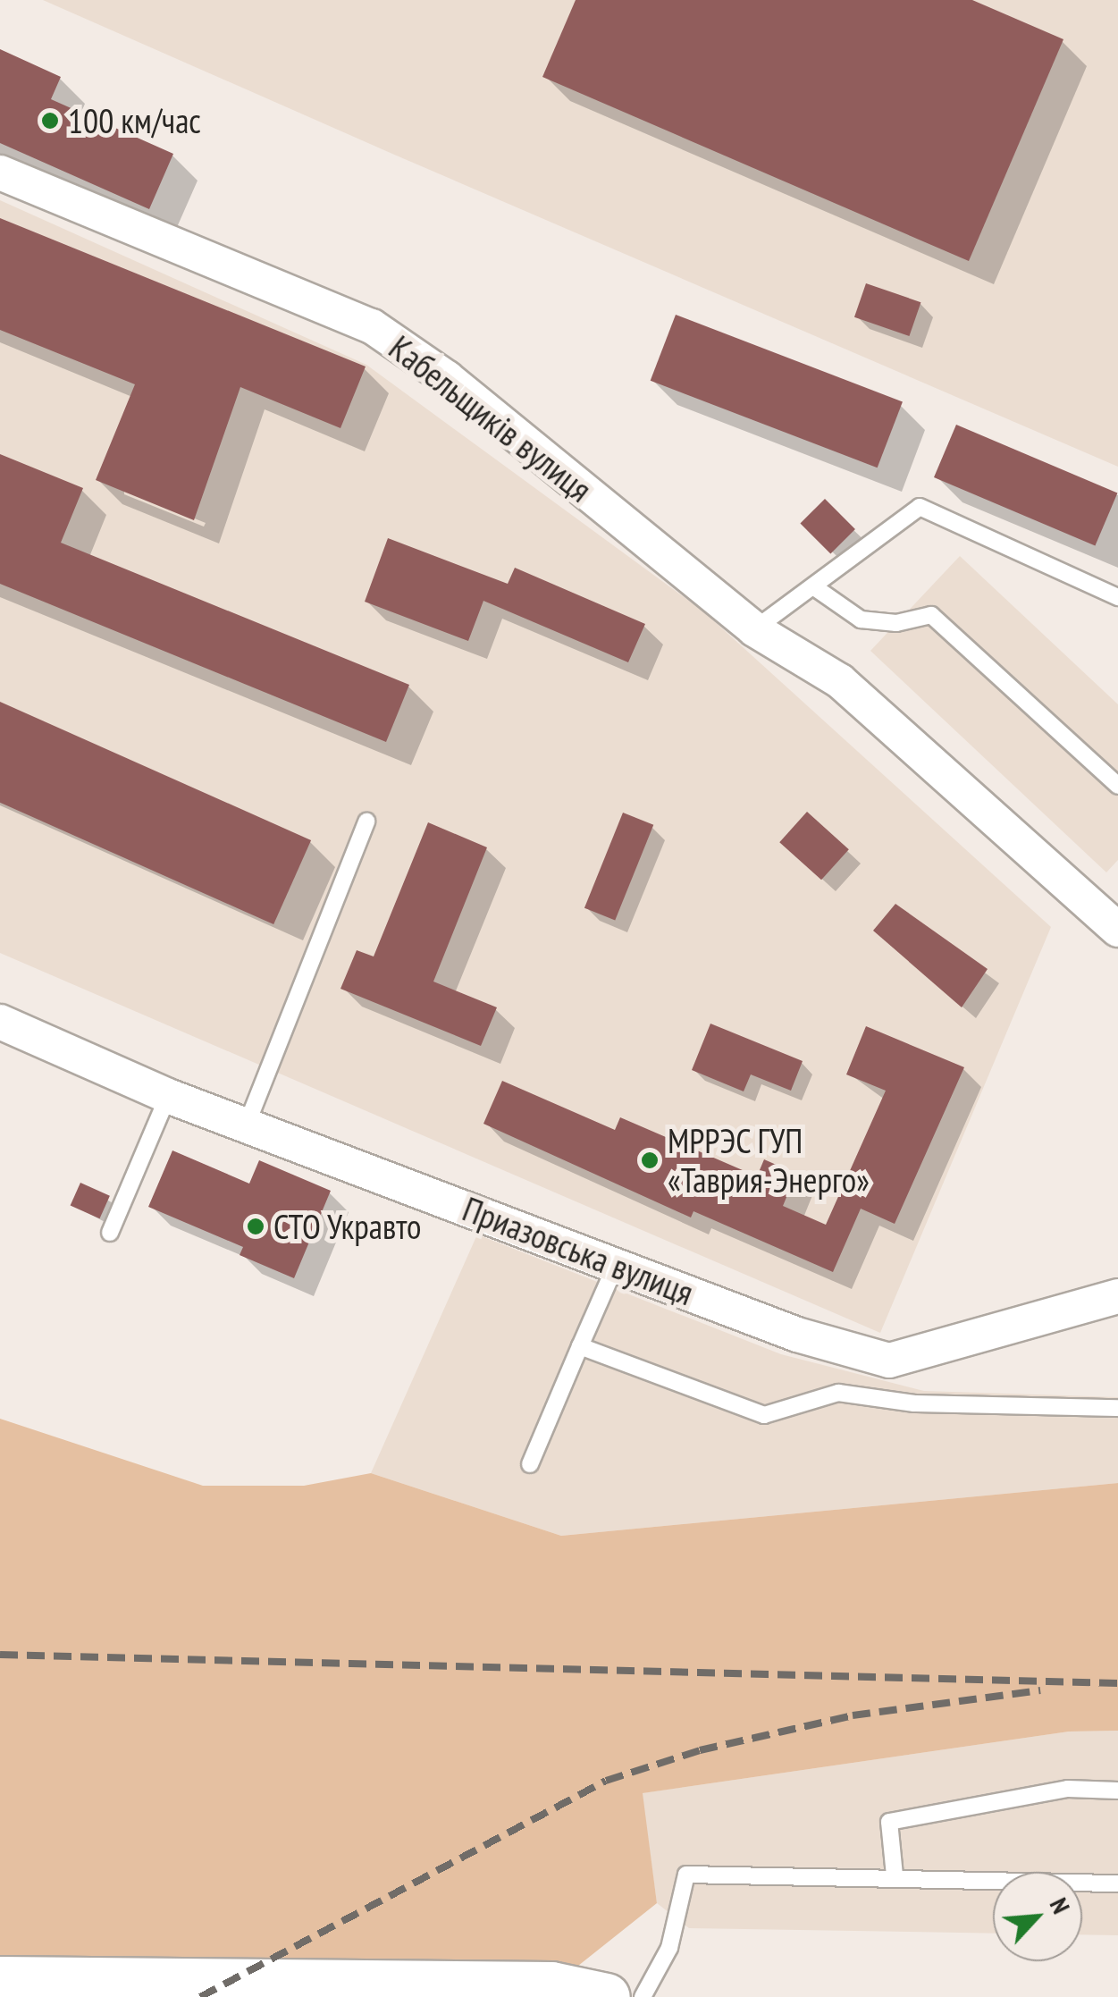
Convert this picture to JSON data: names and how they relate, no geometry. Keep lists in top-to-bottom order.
{
  "streets": {
    "street": ["Кабельщиків вулиця", "Приазовська вулиця"]
  },
  "places": ["100 км/час", "МРРЭС ГУП «Таврия-Энерго»", "СТО Укравто"],
  "north": "top right"
}
